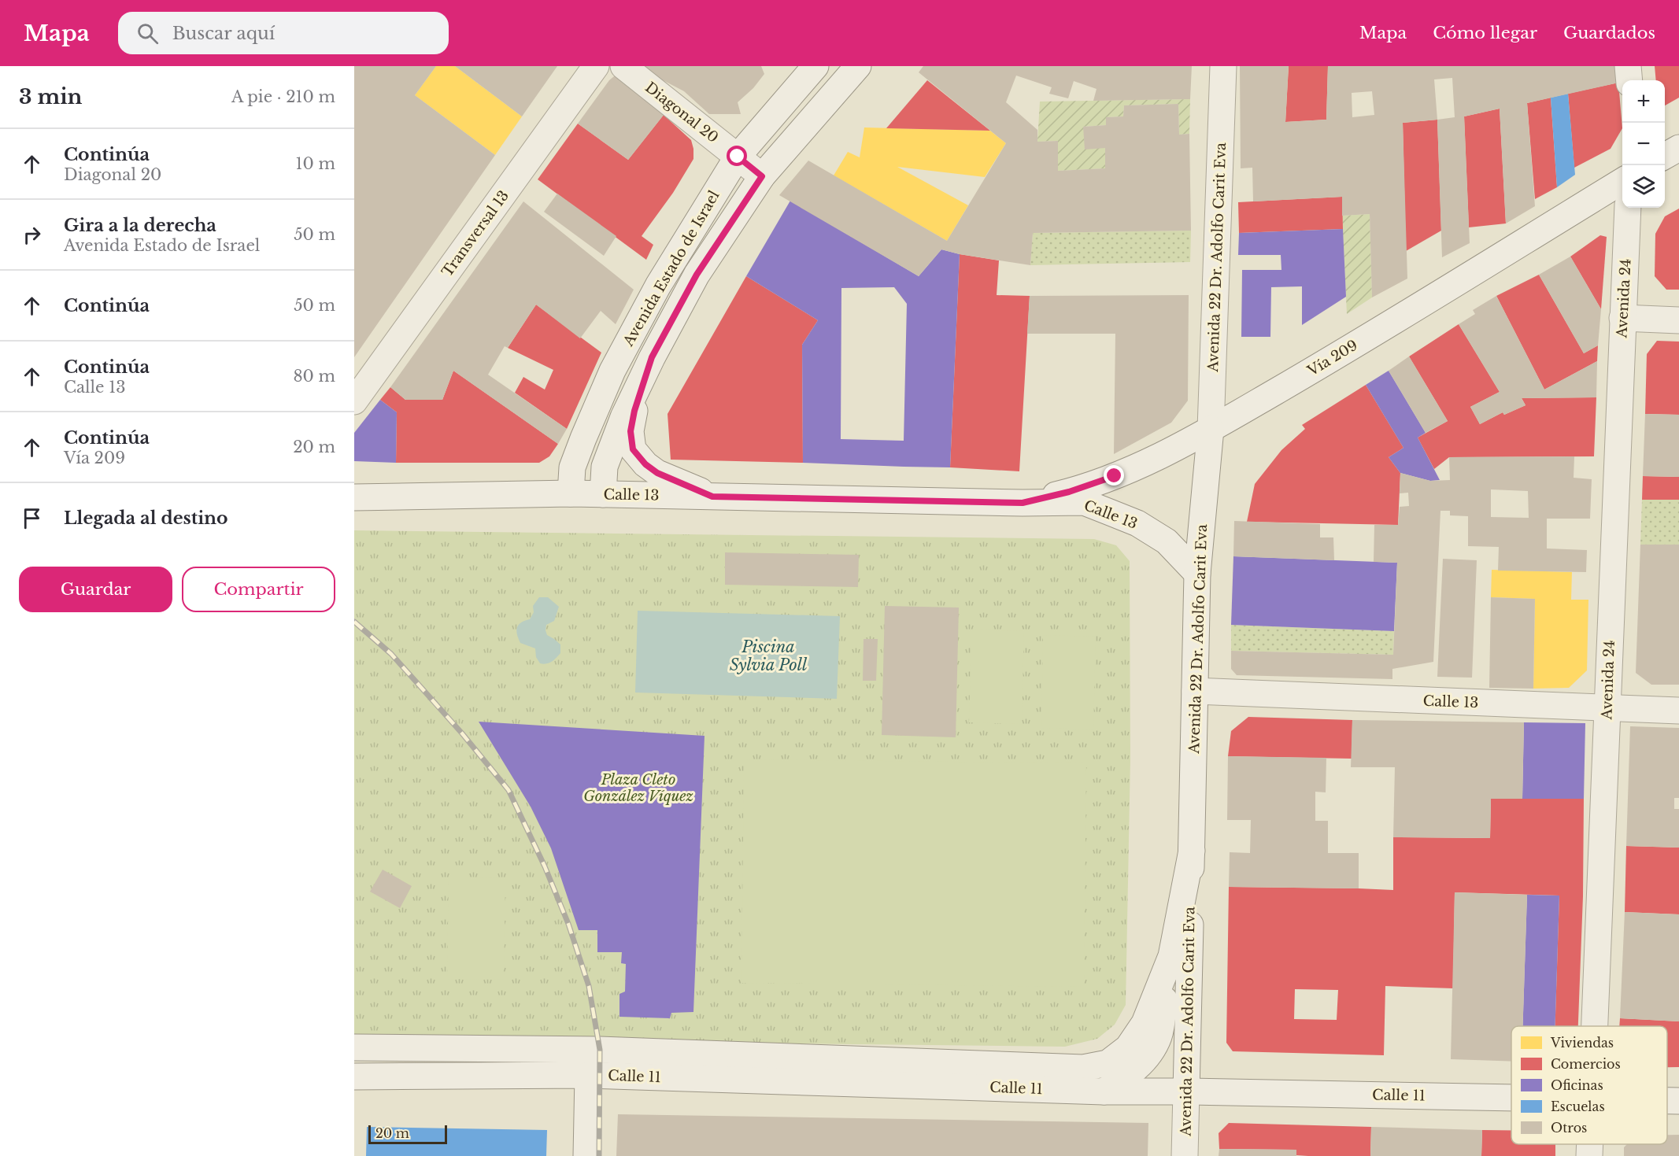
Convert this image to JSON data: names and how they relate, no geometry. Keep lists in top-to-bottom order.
{
  "streets": {
    "main road": [
      "Diagonal 20",
      "Transversal 13",
      "Avenida 22 Dr. Adolfo Carit Eva",
      "Avenida Estado de Israel",
      "Avenida 24",
      "Vía 209",
      "Calle 13",
      "Calle 11"
    ]
  },
  "crossings": [
    ["Diagonal 20", "Avenida Estado de Israel"],
    ["Avenida 22 Dr. Adolfo Carit Eva", "Vía 209"],
    ["Avenida 22 Dr. Adolfo Carit Eva", "Calle 13"],
    ["Avenida 22 Dr. Adolfo Carit Eva", "Calle 11"],
    ["Avenida Estado de Israel", "Calle 13"],
    ["Avenida 24", "Calle 13"],
    ["Vía 209", "Calle 13"]
  ],
  "water": ["Piscina Sylvia Poll"],
  "parks": ["Plaza Cleto González Víquez"],
  "legend": [
    "Viviendas",
    "Comercios",
    "Oficinas",
    "Escuelas",
    "Otros"
  ],
  "scale_bar": "20 m",
  "page": {
    "header": "Mapa",
    "search": "Buscar aquí",
    "nav": ["Mapa", "Cómo llegar", "Guardados"],
    "heading": ["3 min", "A pie · 210 m"],
    "map_buttons": ["+", "−"],
    "list": [
      ["Continúa", "Diagonal 20", "10 m"],
      ["Gira a la derecha", "Avenida Estado de Israel", "50 m"],
      ["Continúa", "50 m"],
      ["Continúa", "Calle 13", "80 m"],
      ["Continúa", "Vía 209", "20 m"],
      "Llegada al destino"
    ],
    "buttons": ["Guardar", "Compartir"],
    "scale": "20 m"
  }
}
